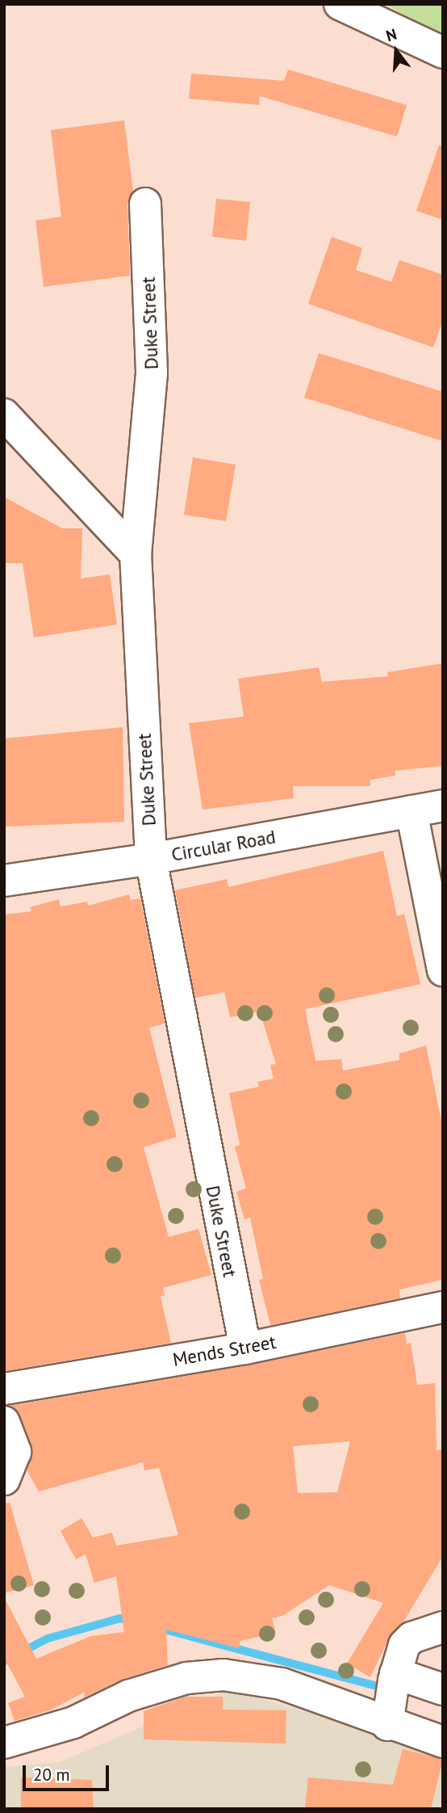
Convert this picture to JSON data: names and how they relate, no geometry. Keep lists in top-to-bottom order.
{
  "streets": {
    "street": ["Duke Street", "Circular Road", "Mends Street"]
  },
  "crossings": [
    ["Duke Street", "Circular Road"],
    ["Duke Street", "Mends Street"]
  ],
  "scale_bar": "20 m",
  "north": "top"
}
